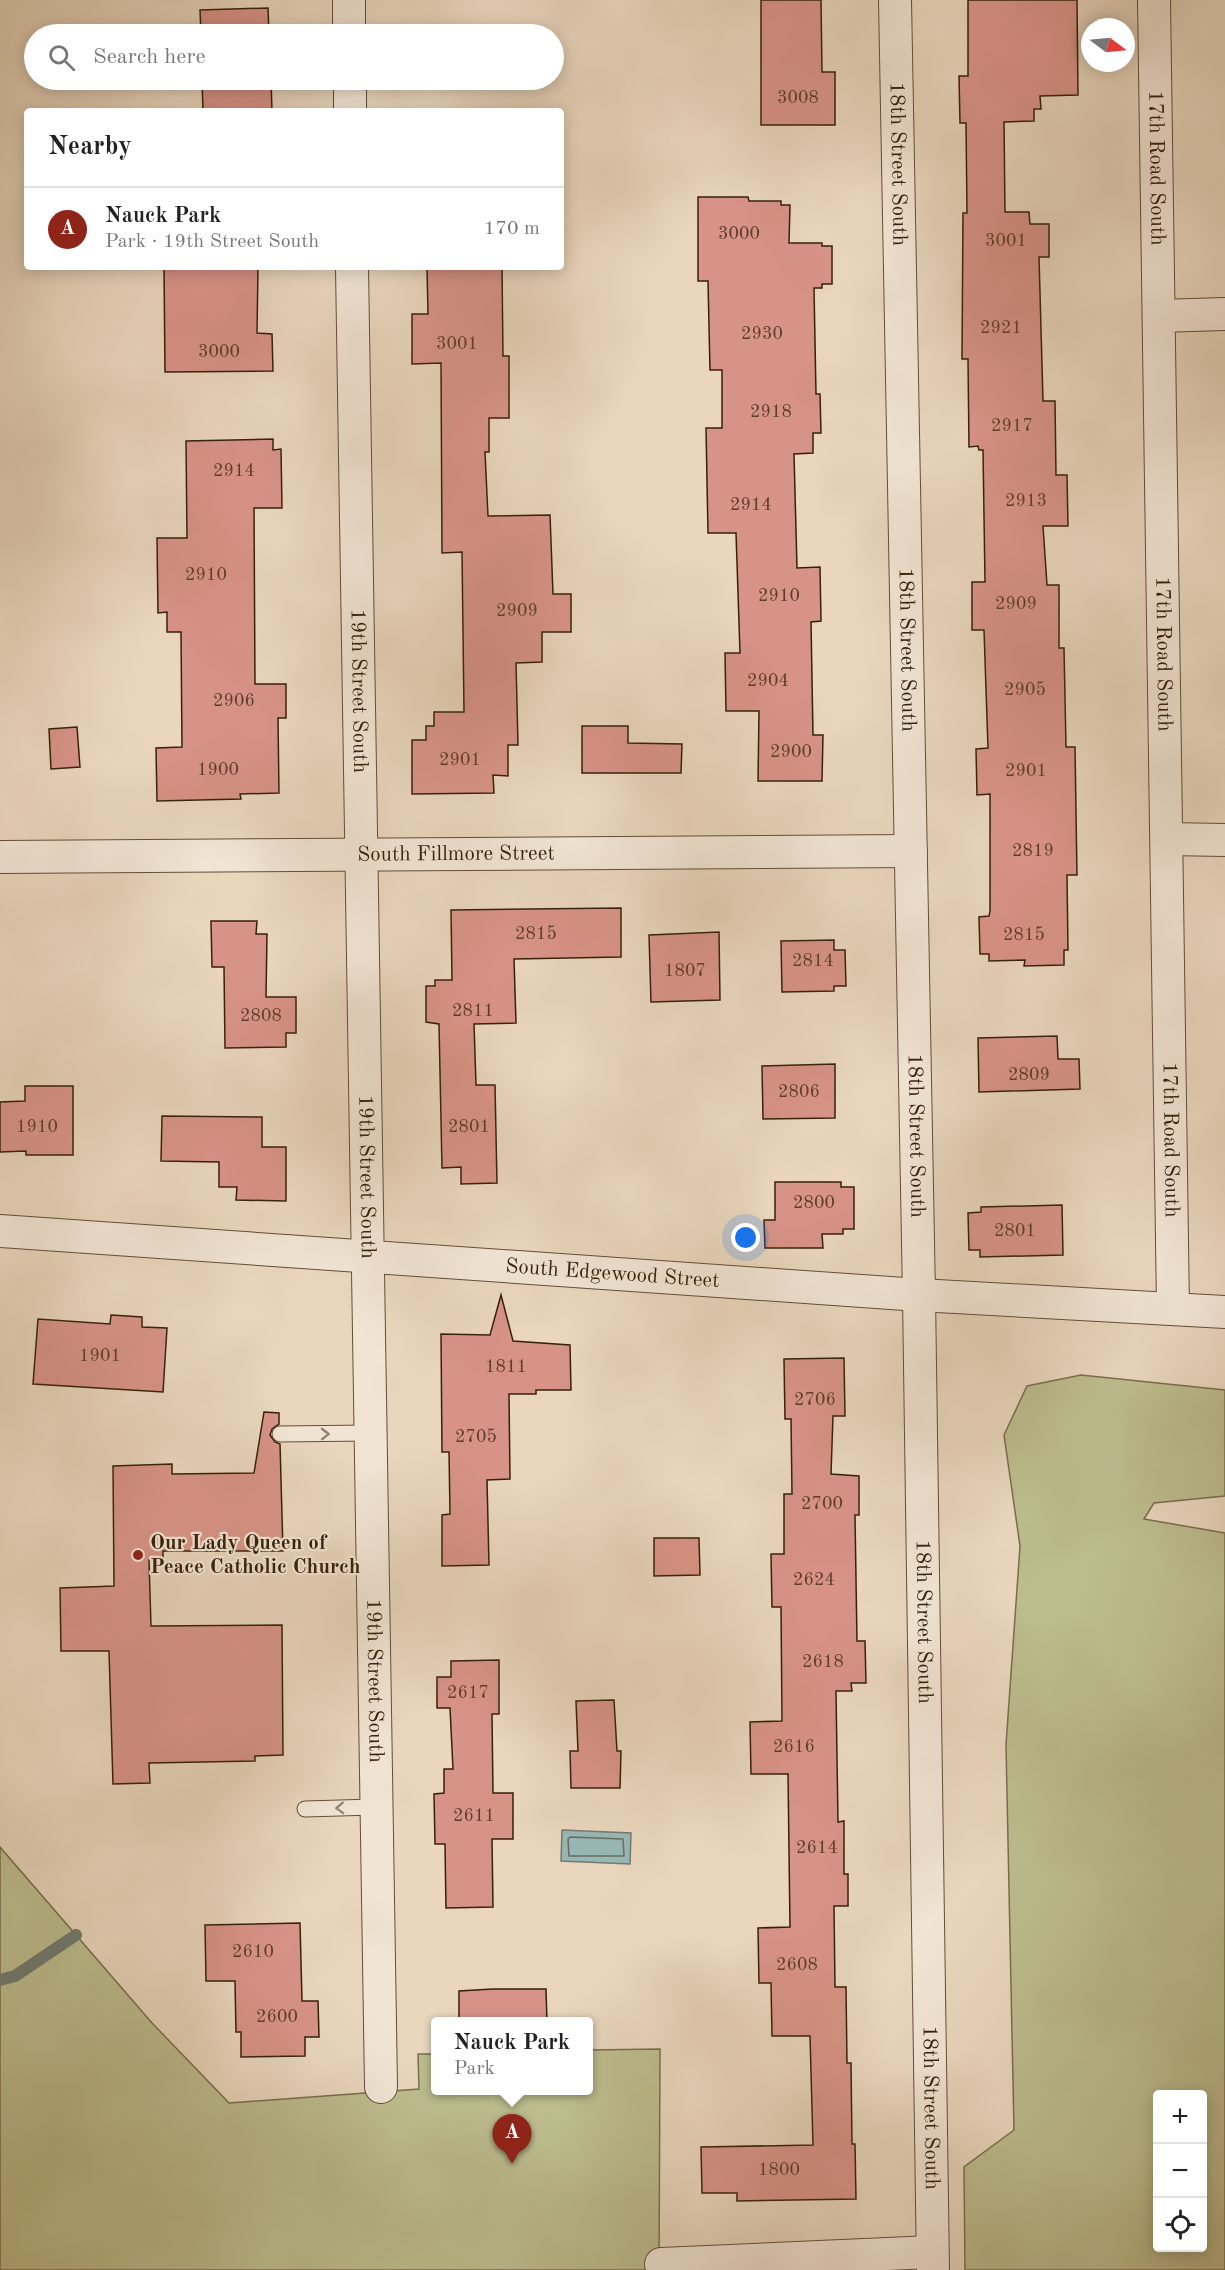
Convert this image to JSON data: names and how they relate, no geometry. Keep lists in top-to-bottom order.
{
  "streets": {
    "street": [
      "18th Street South",
      "17th Road South",
      "19th Street South",
      "South Fillmore Street",
      "South Edgewood Street"
    ]
  },
  "crossings": [
    ["18th Street South", "South Fillmore Street"],
    ["18th Street South", "South Edgewood Street"],
    ["17th Road South", "South Edgewood Street"],
    ["19th Street South", "South Fillmore Street"],
    ["19th Street South", "South Edgewood Street"]
  ],
  "places": ["Our Lady Queen of Peace Catholic Church"],
  "house_numbers": [
    "3008",
    "3000",
    "3001",
    "2921",
    "2930",
    "3001",
    "3000",
    "2918",
    "2917",
    "2914",
    "2913",
    "2914",
    "2910",
    "2910",
    "2909",
    "2909",
    "2904",
    "2905",
    "2906",
    "2900",
    "2901",
    "1900",
    "2901",
    "2819",
    "2815",
    "2815",
    "2814",
    "1807",
    "2811",
    "2808",
    "2809",
    "2806",
    "1910",
    "2801",
    "2800",
    "2801",
    "1901",
    "1811",
    "2706",
    "2705",
    "2700",
    "2624",
    "2618",
    "2617",
    "2616",
    "2611",
    "2614",
    "2610",
    "2608",
    "2600",
    "1800"
  ],
  "north": "right",
  "page": {
    "search": "Search here",
    "heading": "Nearby",
    "list": [
      {
        "mark": "A",
        "name": "Nauck Park",
        "note": "Park · 19th Street South",
        "value": "170 m"
      }
    ],
    "popup": ["Nauck Park", "Park"],
    "map_buttons": ["+", "−"],
    "pins": "A"
  }
}
